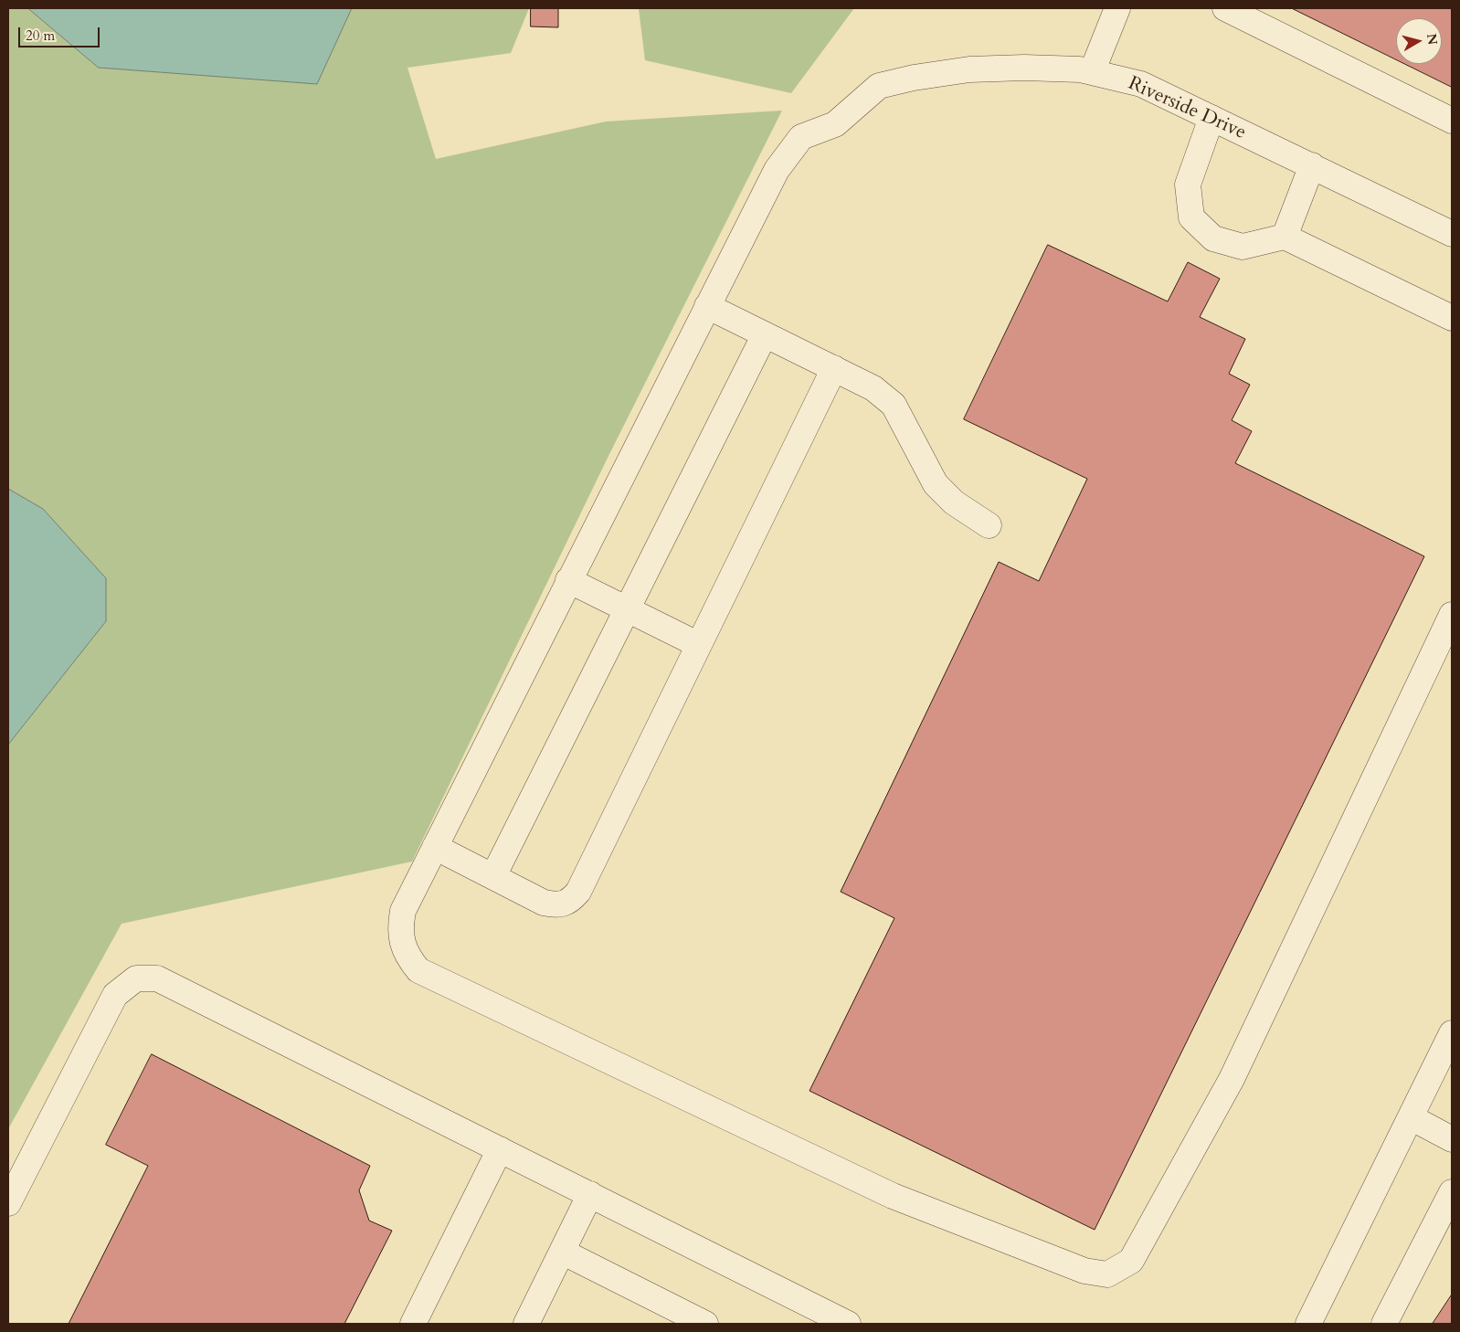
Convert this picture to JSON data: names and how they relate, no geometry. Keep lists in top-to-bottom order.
{
  "streets": {
    "street": ["Riverside Drive"]
  },
  "scale_bar": "20 m",
  "north": "right"
}
